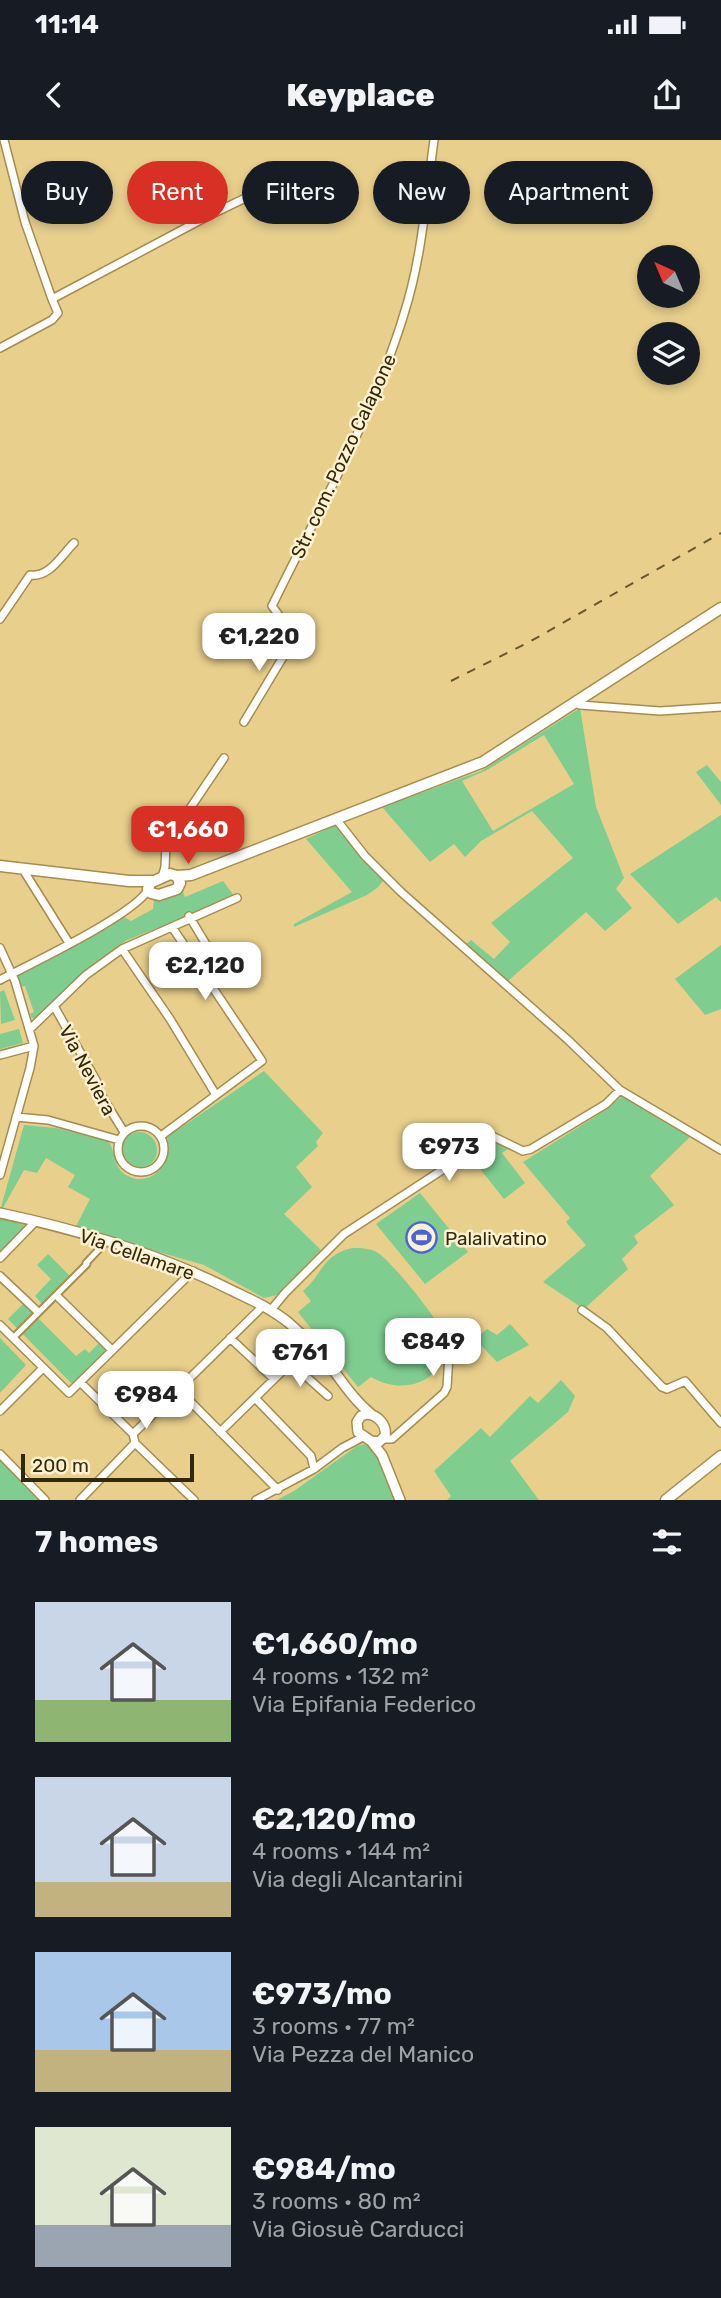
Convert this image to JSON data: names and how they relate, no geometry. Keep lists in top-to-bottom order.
{
  "streets": {
    "street": ["Str. com. Pozzo Calapone", "Via Neviera", "Via Cellamare"]
  },
  "places": {
    "sports": ["Palalivatino"]
  },
  "scale_bar": "200 m",
  "north": "top left",
  "page": {
    "status": "11:14",
    "header": "Keyplace",
    "chip": [
      "Buy",
      "Rent",
      "Filters",
      "New",
      "Apartment"
    ],
    "price": [
      "€1,220",
      "€1,660",
      "€2,120",
      "€973",
      "€849",
      "€761",
      "€984"
    ],
    "scale": "200 m",
    "heading": "7 homes",
    "list": [
      {
        "name": "€1,660/mo",
        "note": "4 rooms · 132 m² · Via Epifania Federico"
      },
      {
        "name": "€2,120/mo",
        "note": "4 rooms · 144 m² · Via degli Alcantarini"
      },
      {
        "name": "€973/mo",
        "note": "3 rooms · 77 m² · Via Pezza del Manico"
      },
      {
        "name": "€984/mo",
        "note": "3 rooms · 80 m² · Via Giosuè Carducci"
      }
    ]
  }
}
